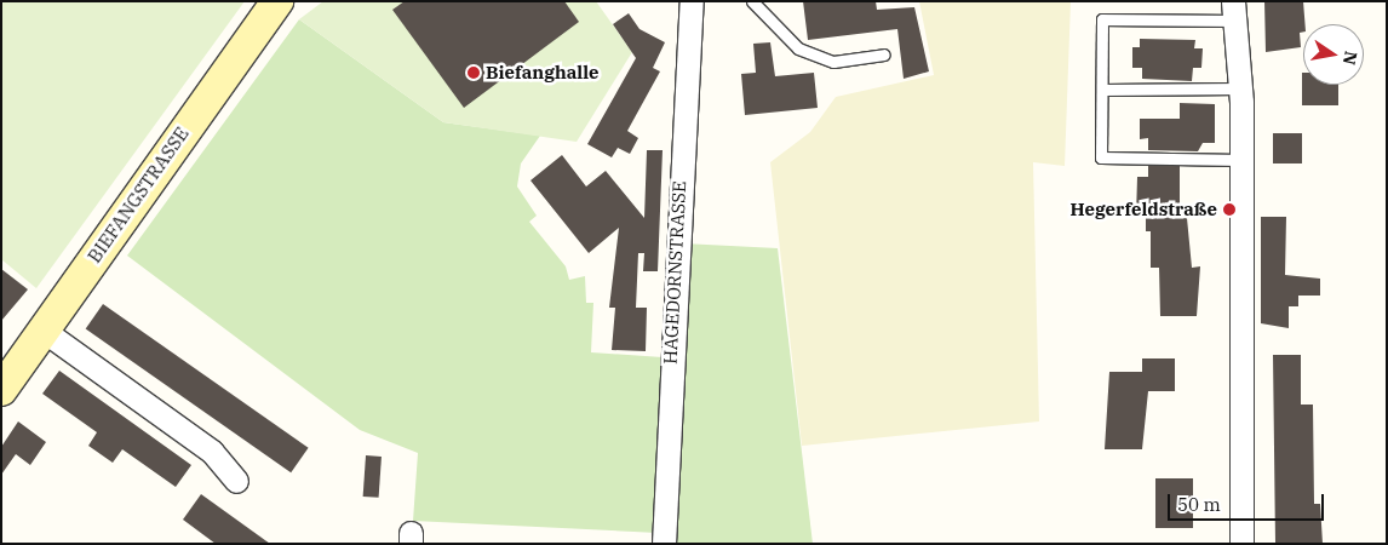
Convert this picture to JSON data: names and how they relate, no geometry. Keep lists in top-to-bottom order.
{
  "streets": {
    "main road": ["BIEFANGSTRASSE"],
    "street": ["HAGEDORNSTRASSE"]
  },
  "places": ["Biefanghalle", "Hegerfeldstraße"],
  "scale_bar": "50 m",
  "north": "right"
}
